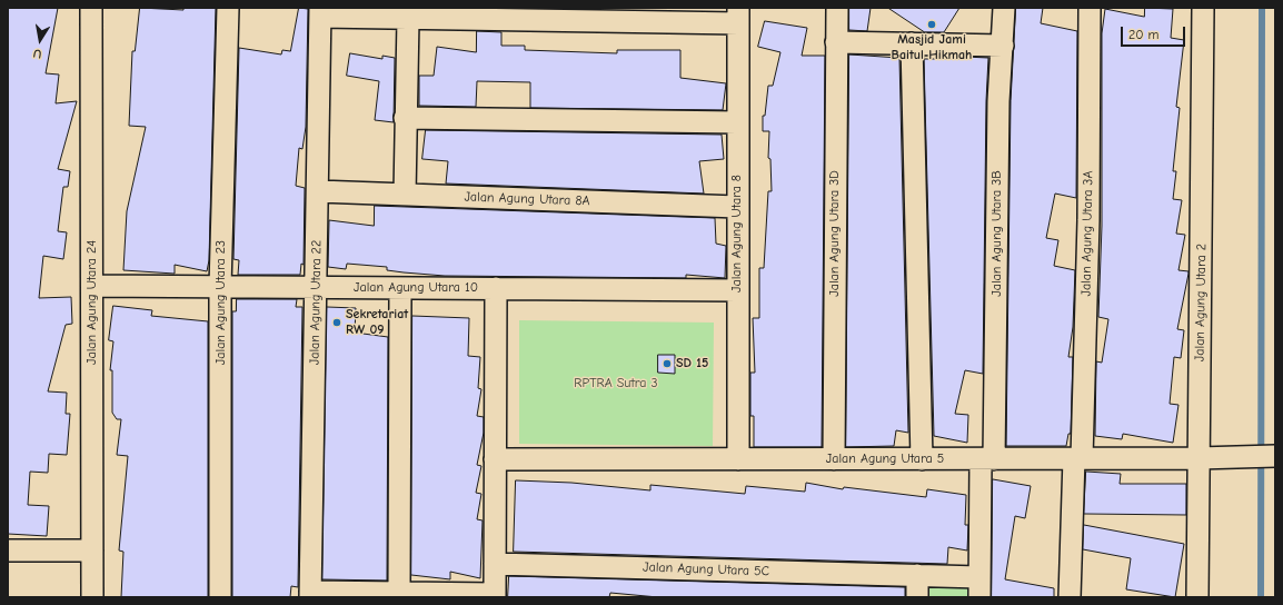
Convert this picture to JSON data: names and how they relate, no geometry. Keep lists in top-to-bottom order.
{
  "streets": {
    "street": [
      "Jalan Agung Utara 8A",
      "Jalan Agung Utara 8",
      "Jalan Agung Utara 3D",
      "Jalan Agung Utara 3B",
      "Jalan Agung Utara 3A",
      "Jalan Agung Utara 10",
      "Jalan Agung Utara 24",
      "Jalan Agung Utara 23",
      "Jalan Agung Utara 22",
      "Jalan Agung Utara 2",
      "Jalan Agung Utara 5",
      "Jalan Agung Utara 5C"
    ]
  },
  "crossings": [
    ["Jalan Agung Utara 8A", "Jalan Agung Utara 8"],
    ["Jalan Agung Utara 8A", "Jalan Agung Utara 22"],
    ["Jalan Agung Utara 8", "Jalan Agung Utara 10"],
    ["Jalan Agung Utara 8", "Jalan Agung Utara 5"],
    ["Jalan Agung Utara 3D", "Jalan Agung Utara 5"],
    ["Jalan Agung Utara 3B", "Jalan Agung Utara 5"],
    ["Jalan Agung Utara 3B", "Jalan Agung Utara 5C"],
    ["Jalan Agung Utara 3A", "Jalan Agung Utara 5"],
    ["Jalan Agung Utara 10", "Jalan Agung Utara 24"],
    ["Jalan Agung Utara 10", "Jalan Agung Utara 23"],
    ["Jalan Agung Utara 10", "Jalan Agung Utara 22"],
    ["Jalan Agung Utara 2", "Jalan Agung Utara 5"]
  ],
  "parks": ["RPTRA Sutra 3"],
  "places": ["Masjid Jami Baitul Hikmah", "Sekretariat RW 09", "SD 15"],
  "scale_bar": "20 m",
  "north": "bottom"
}
